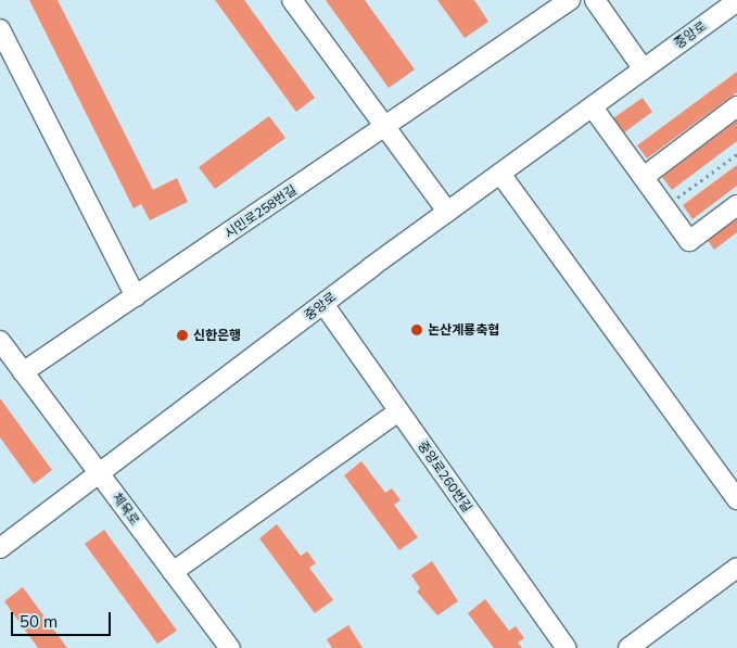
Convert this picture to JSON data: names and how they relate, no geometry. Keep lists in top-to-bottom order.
{
  "streets": {
    "street": [
      "중앙로",
      "시민로258번길",
      "중앙로260번길",
      "체육로"
    ]
  },
  "crossings": [
    ["중앙로", "중앙로260번길"],
    ["중앙로", "체육로"]
  ],
  "places": ["논산계룡축협", "신한은행"],
  "scale_bar": "50 m"
}
